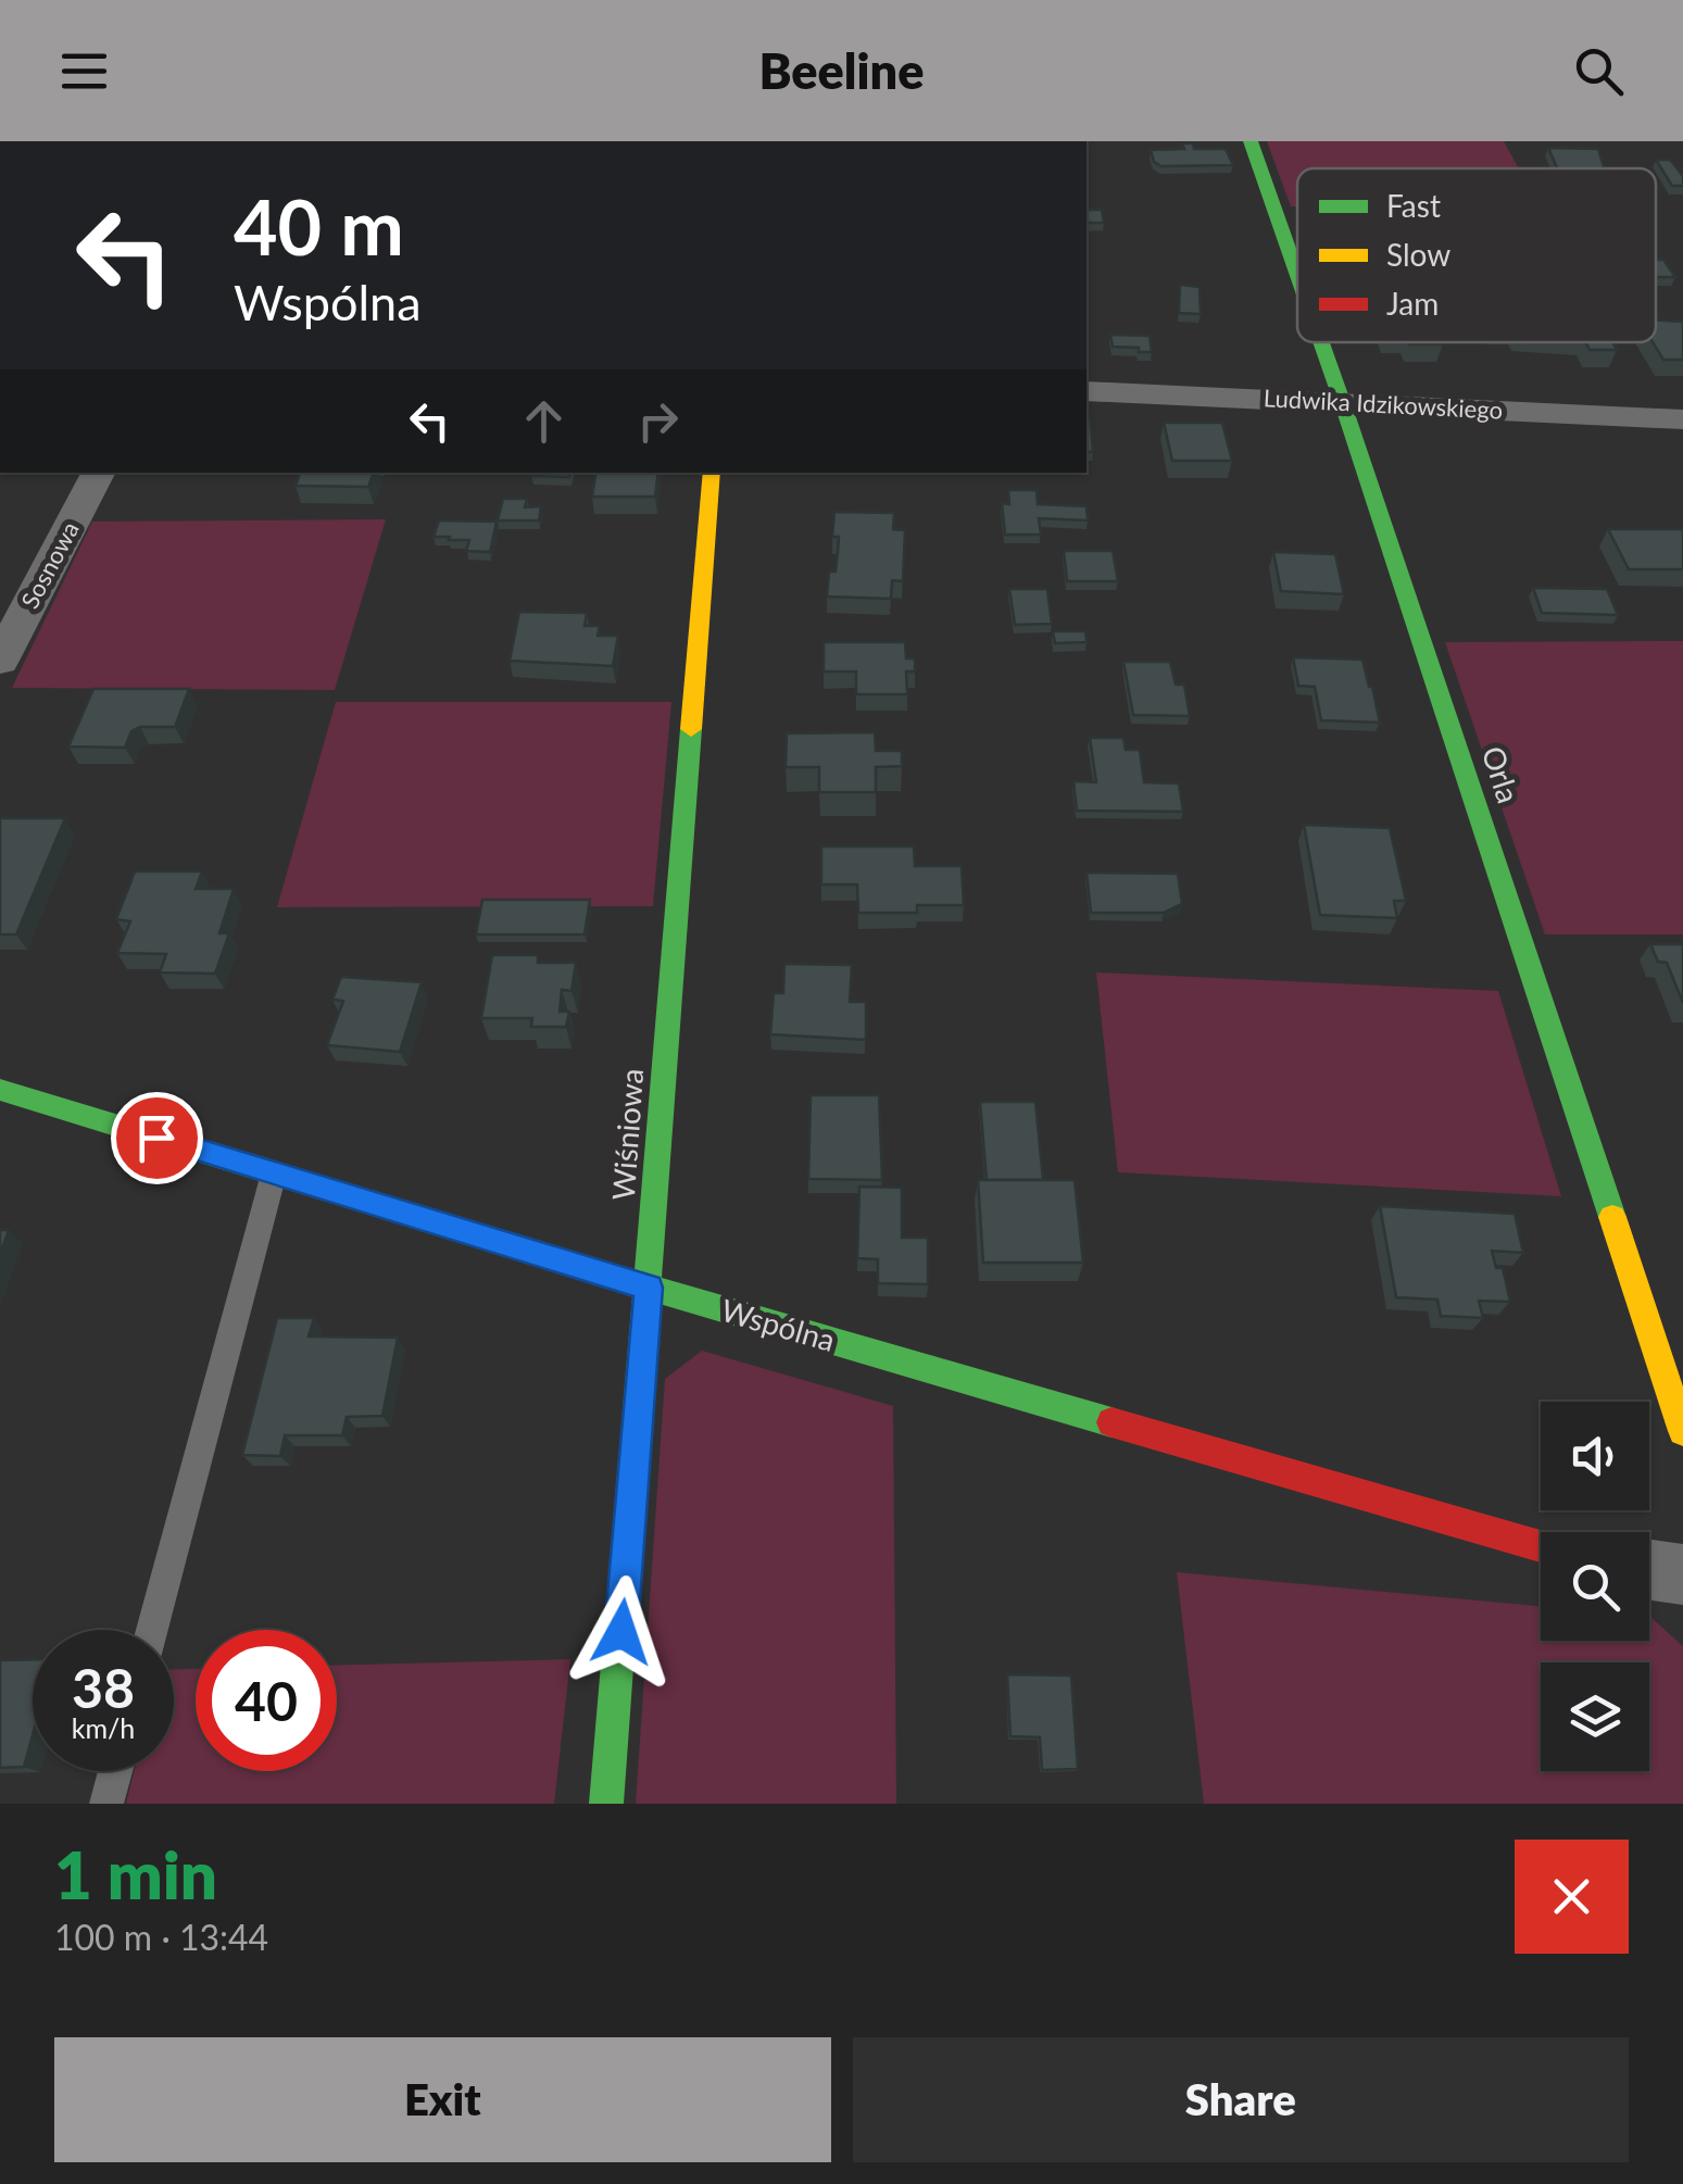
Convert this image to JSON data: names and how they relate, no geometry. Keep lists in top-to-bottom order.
{
  "streets": {
    "street": [
      "Ludwika Idzikowskiego",
      "Sosnowa",
      "Orla",
      "Wiśniowa",
      "Wspólna"
    ]
  },
  "crossings": [
    ["Ludwika Idzikowskiego", "Orla"],
    ["Wiśniowa", "Wspólna"]
  ],
  "legend": ["Fast", "Slow", "Jam"],
  "page": {
    "header": "Beeline",
    "turn": ["40 m", "Wspólna"],
    "speed": "38 km/h",
    "limit": "40",
    "heading": ["1 min", "100 m · 13:44"],
    "buttons": ["Exit", "Share"]
  }
}
